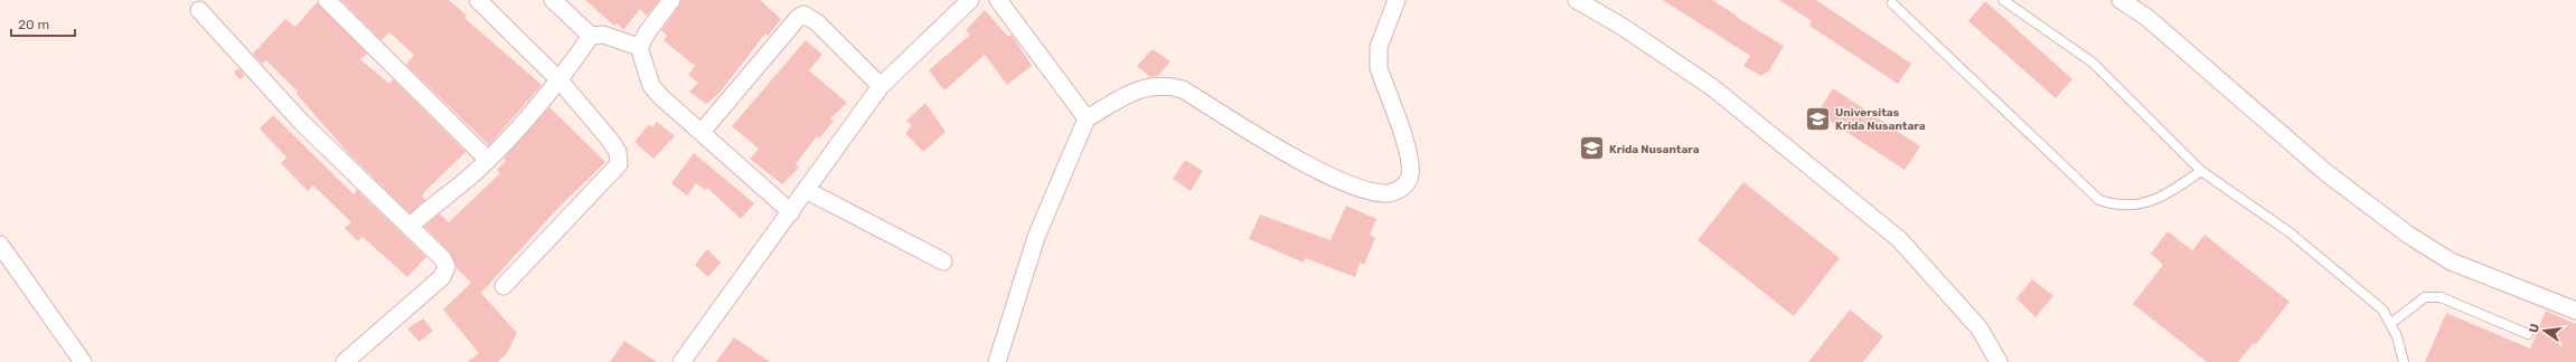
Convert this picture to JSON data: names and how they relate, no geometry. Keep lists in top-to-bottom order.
{
  "places": {
    "school or university": ["Universitas Krida Nusantara", "Krida Nusantara"]
  },
  "scale_bar": "20 m",
  "north": "left"
}
